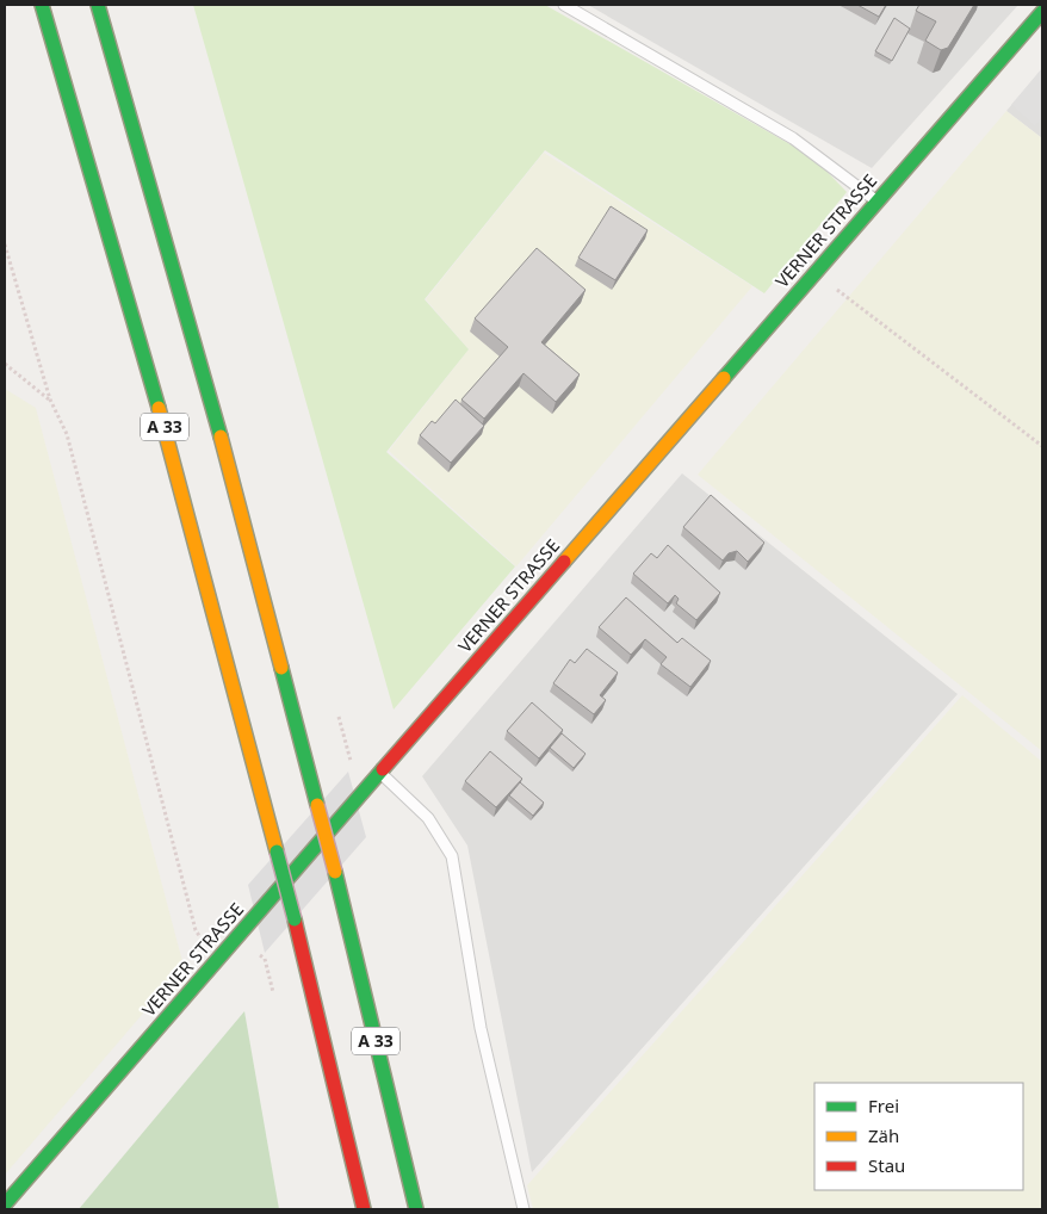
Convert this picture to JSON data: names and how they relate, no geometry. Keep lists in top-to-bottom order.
{
  "streets": {
    "main road": ["VERNER STRASSE", "A 33"]
  },
  "legend": ["Frei", "Zäh", "Stau"]
}
